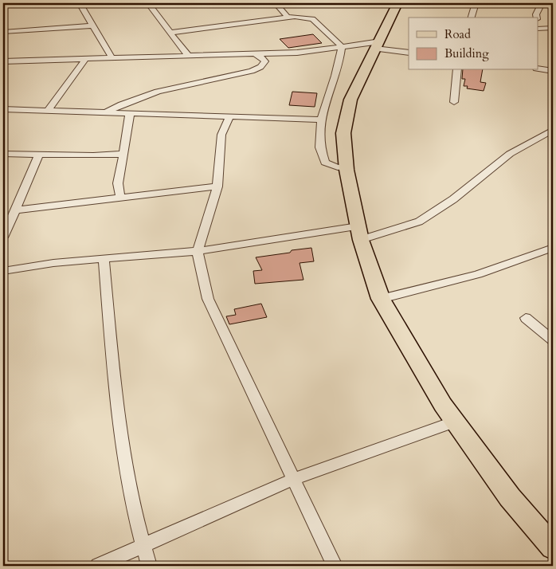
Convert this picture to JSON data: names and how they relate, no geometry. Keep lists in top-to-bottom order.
{
  "legend": ["Road", "Building"]
}
